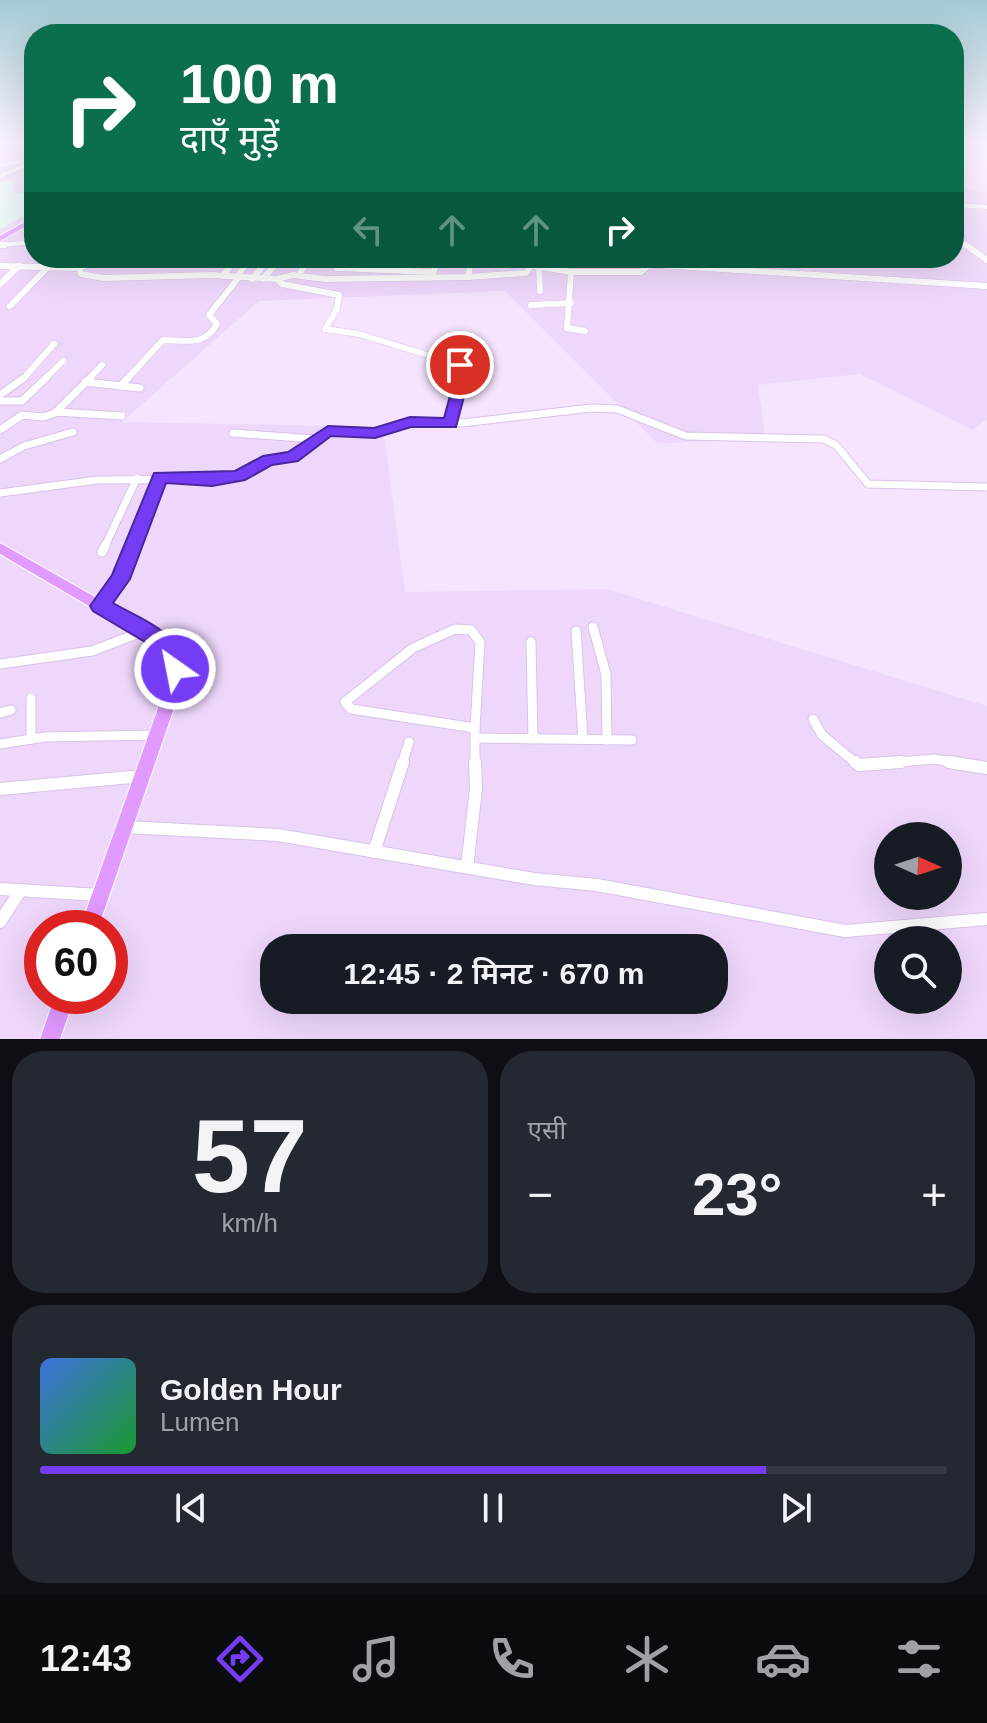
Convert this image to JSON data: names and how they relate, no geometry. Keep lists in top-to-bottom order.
{
  "north": "right",
  "page": {
    "turn": ["100 m", "दाएँ मुड़ें"],
    "limit": "60",
    "trip": "12:45 · 2 मिनट · 670 m",
    "tile": [
      ["57", "km/h"],
      "एसी"
    ],
    "heat": ["−", "23°", "+"],
    "song": ["Golden Hour", "Lumen"],
    "tabs": "12:43"
  }
}
